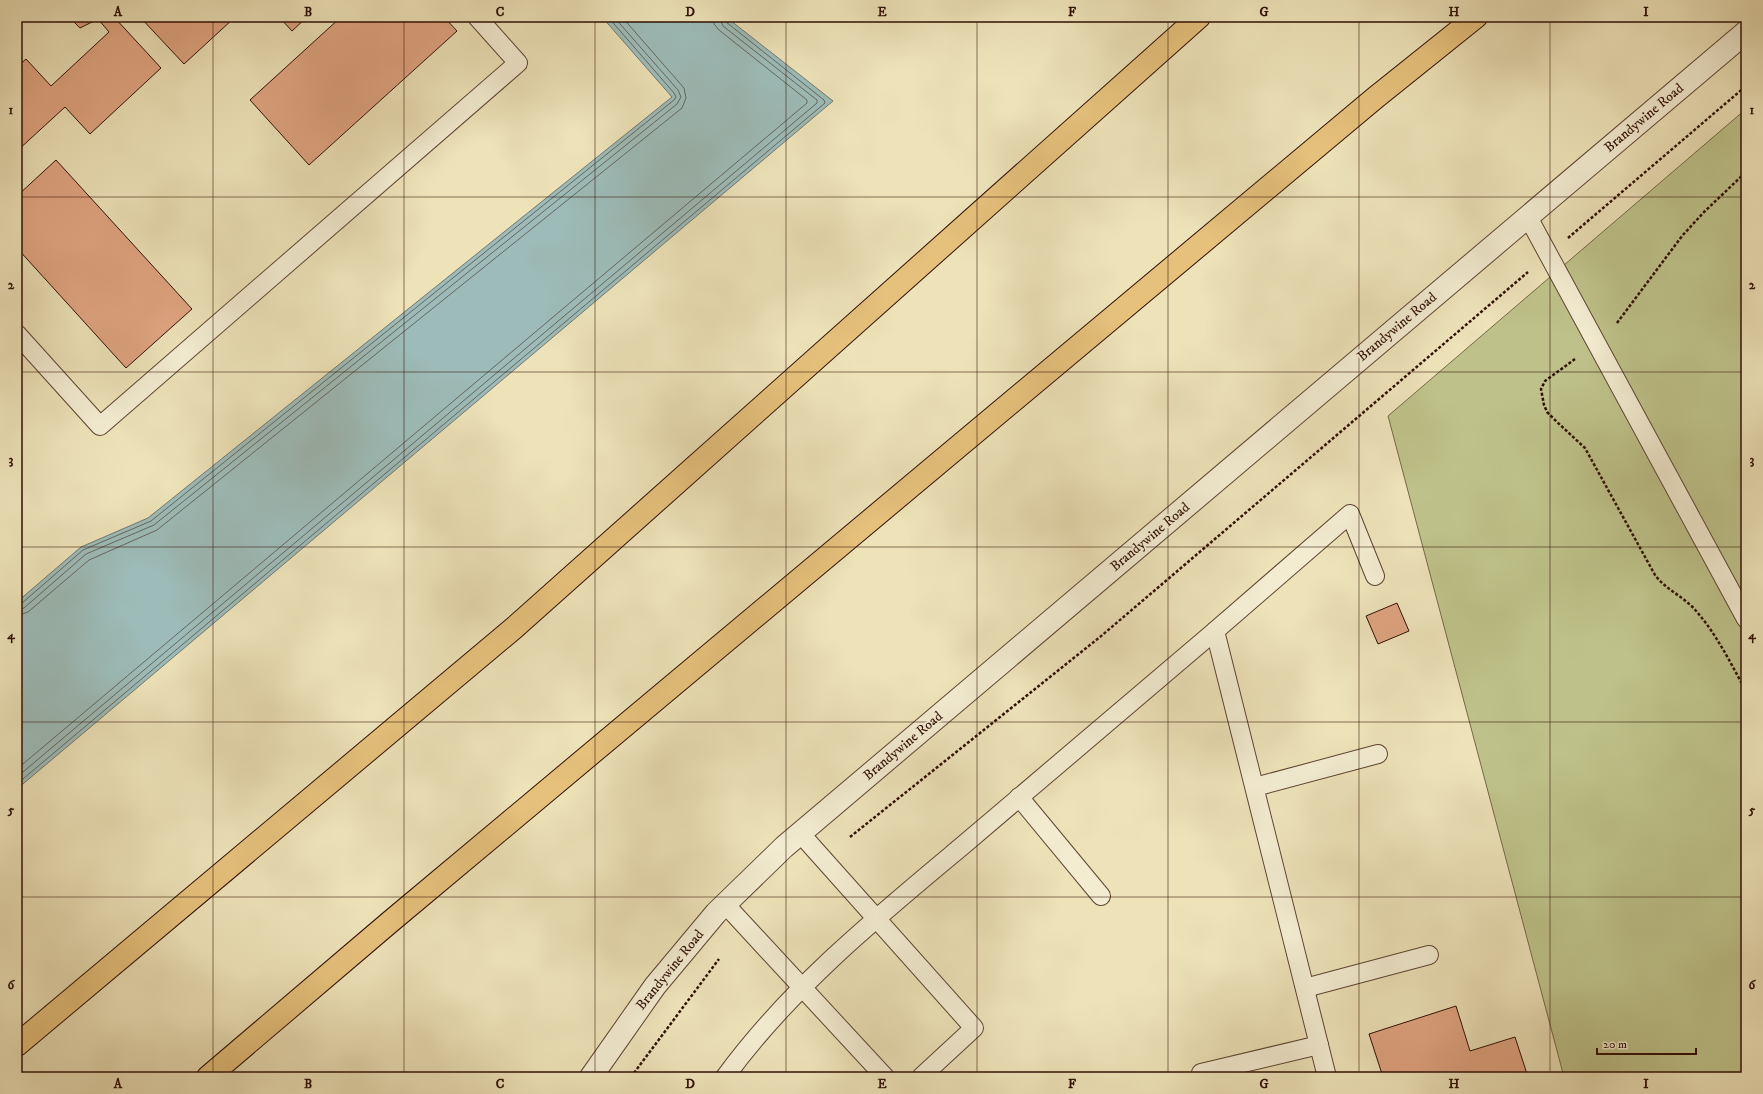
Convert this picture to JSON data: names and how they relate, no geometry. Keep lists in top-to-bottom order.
{
  "streets": {
    "street": ["Brandywine Road"]
  },
  "scale_bar": "20 m",
  "grid": {
    "columns": [
      "A",
      "B",
      "C",
      "D",
      "E",
      "F",
      "G",
      "H",
      "I"
    ],
    "rows": [
      "1",
      "2",
      "3",
      "4",
      "5",
      "6"
    ]
  }
}
